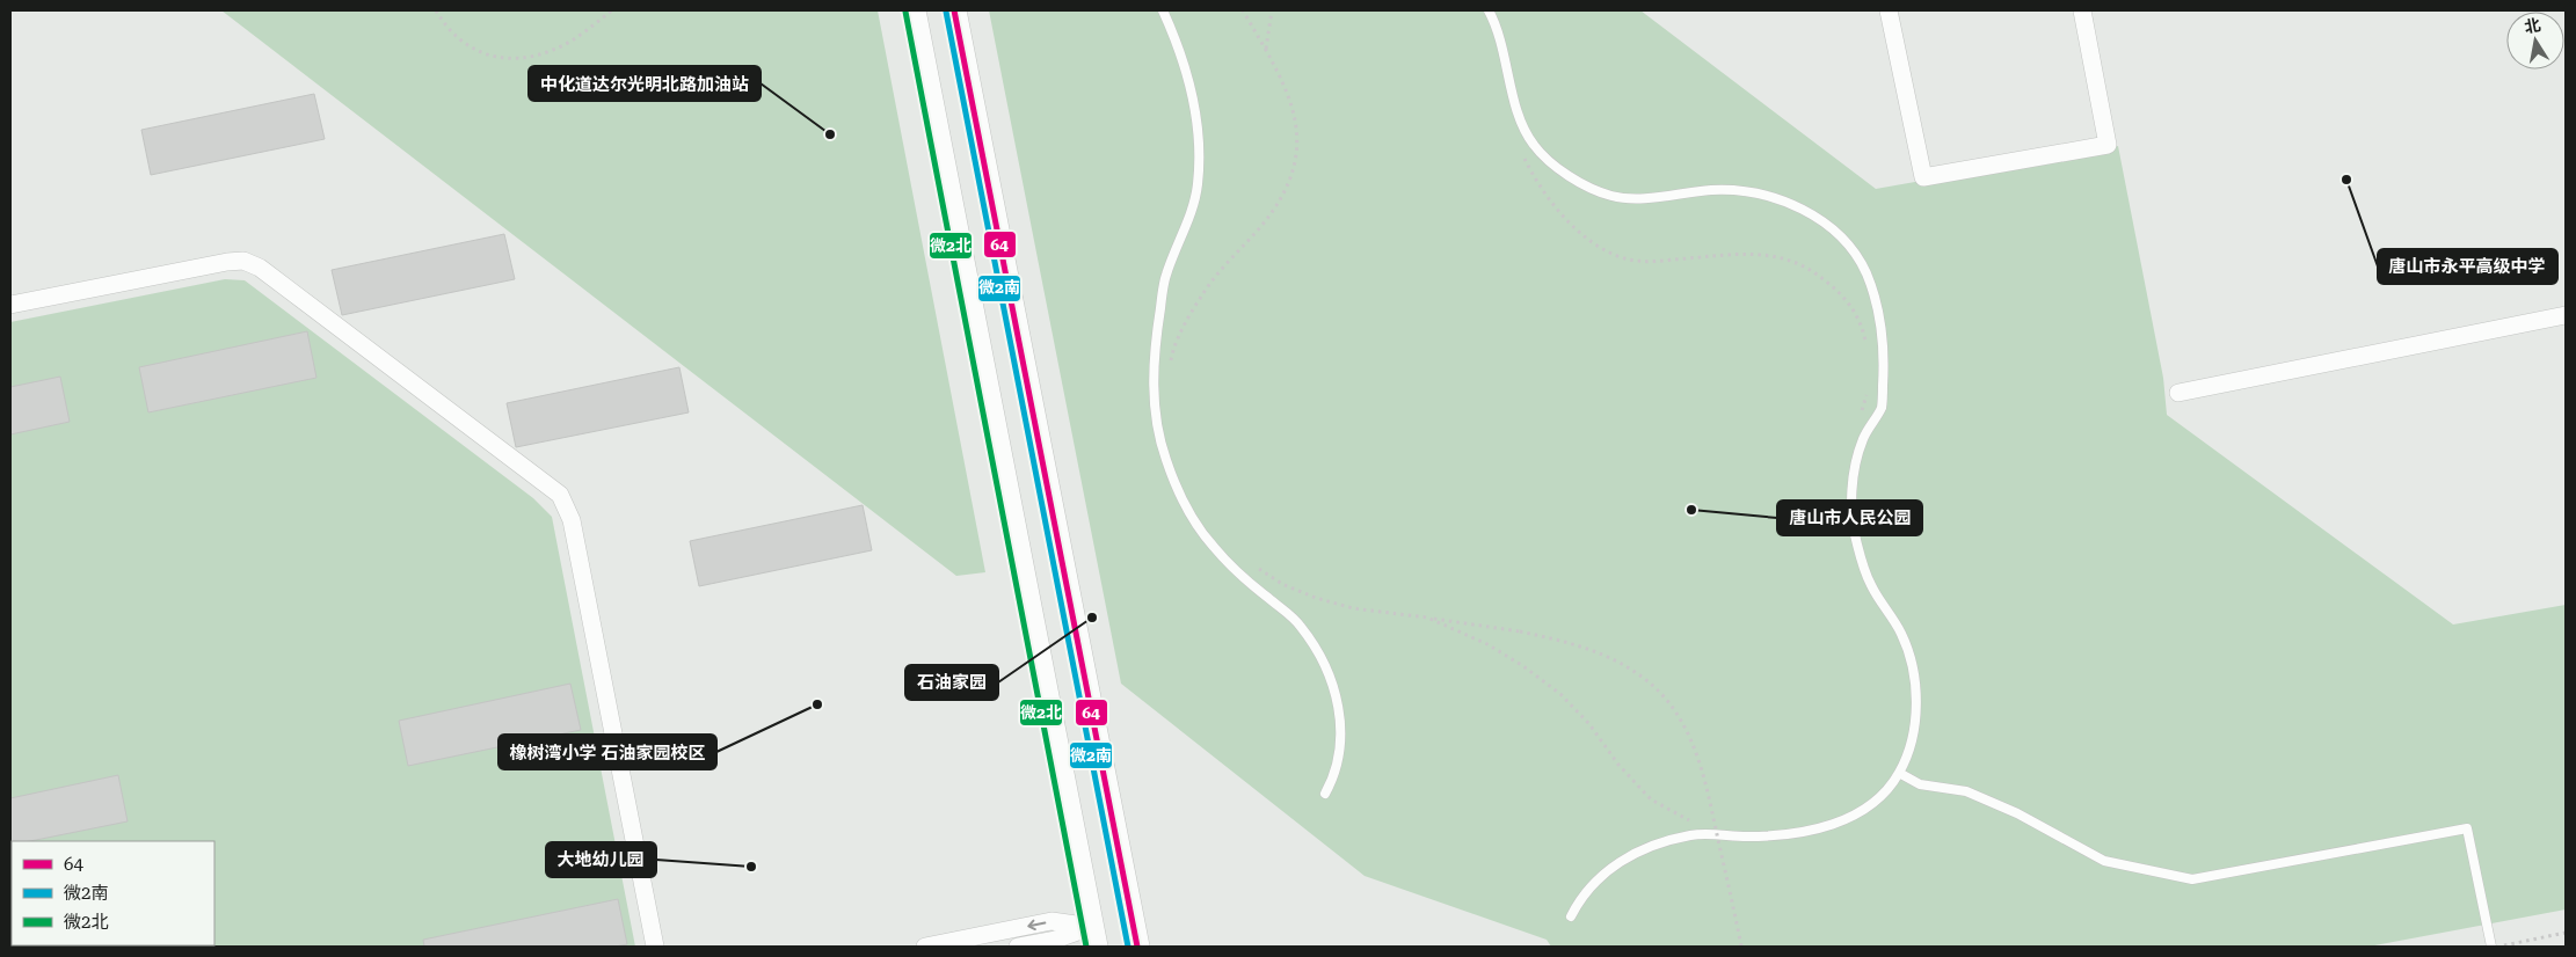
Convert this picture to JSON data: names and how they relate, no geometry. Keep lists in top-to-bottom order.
{
  "places": [
    "中化道达尔光明北路加油站",
    "唐山市永平高级中学",
    "唐山市人民公园",
    "石油家园",
    "橡树湾小学 石油家园校区",
    "大地幼儿园"
  ],
  "lines": ["transit line 64", "transit line 微2南", "transit line 微2北"],
  "legend": ["64", "微2南", "微2北"],
  "north": "top"
}
